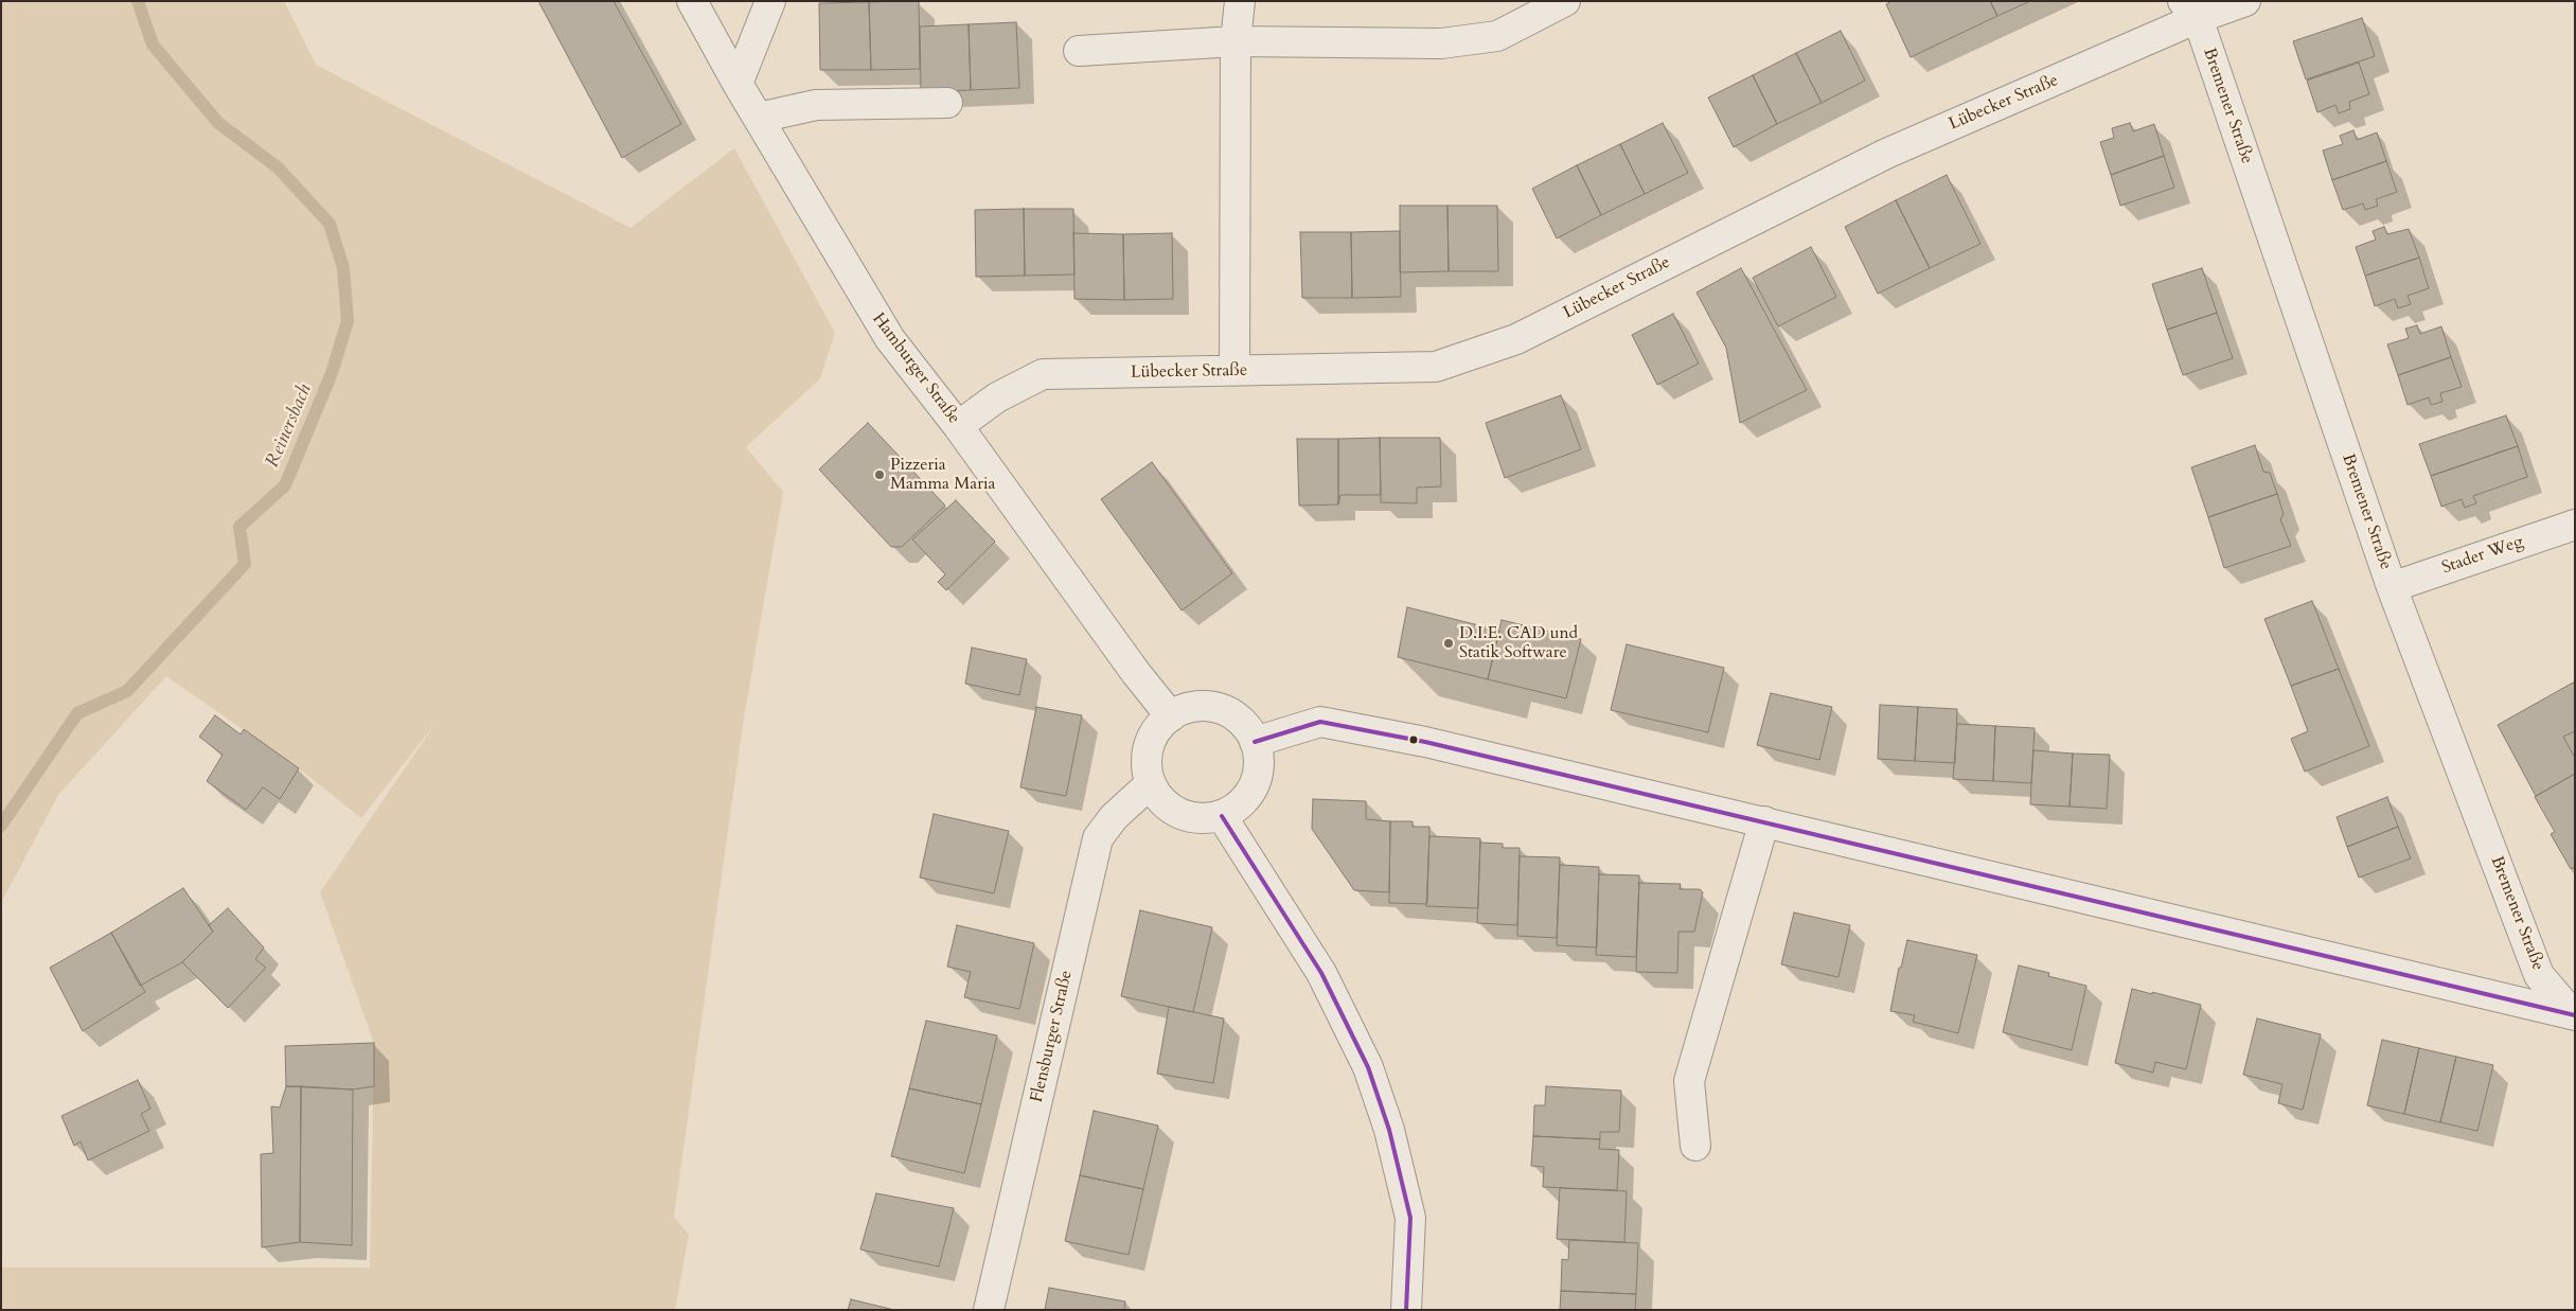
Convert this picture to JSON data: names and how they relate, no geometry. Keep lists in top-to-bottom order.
{
  "streets": {
    "street": [
      "Lübecker Straße",
      "Bremener Straße",
      "Hamburger Straße",
      "Stader Weg",
      "Flensburger Straße"
    ]
  },
  "crossings": [
    ["Lübecker Straße", "Bremener Straße"],
    ["Lübecker Straße", "Hamburger Straße"],
    ["Bremener Straße", "Stader Weg"],
    ["Hamburger Straße", "Flensburger Straße"]
  ],
  "water": ["Reinersbach"],
  "places": ["Pizzeria Mamma Maria", "D.I.E. CAD und Statik Software"]
}
